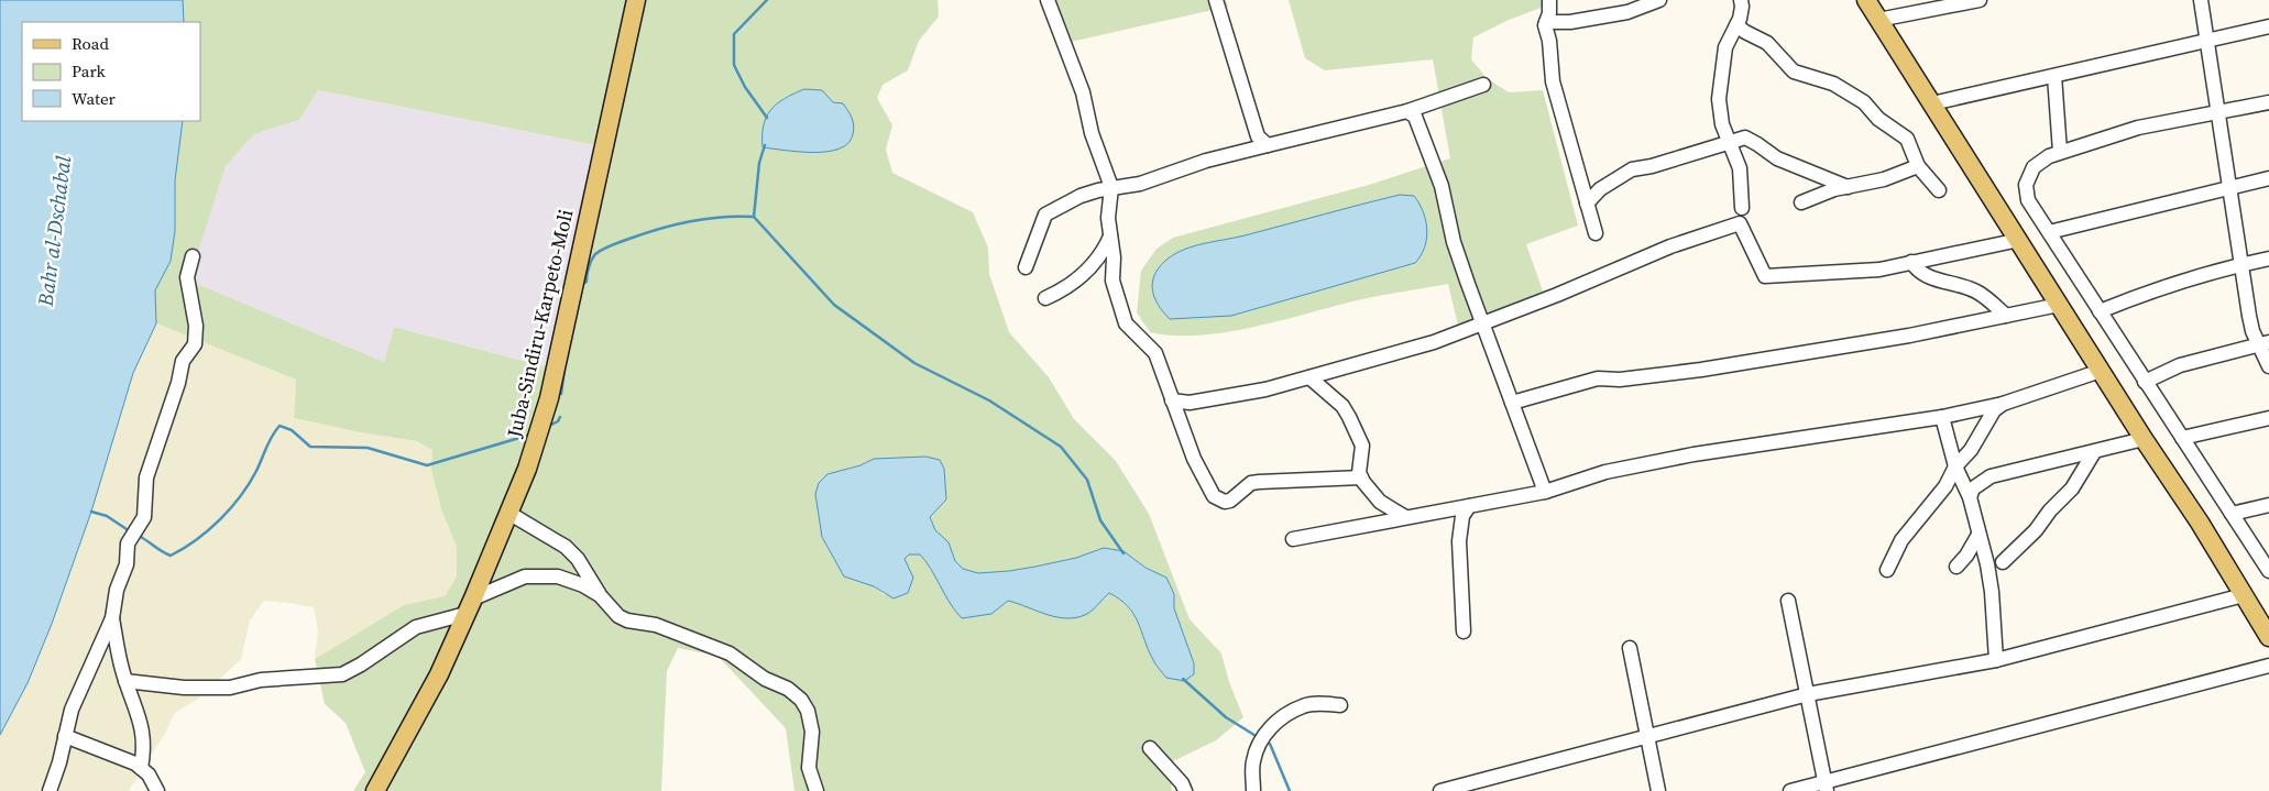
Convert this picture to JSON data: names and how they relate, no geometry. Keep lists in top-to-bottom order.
{
  "streets": {
    "main road": ["Juba-Sindiru-Karpeto-Moli"]
  },
  "water": ["Bahr al-Dschabal"],
  "legend": ["Road", "Park", "Water"]
}
